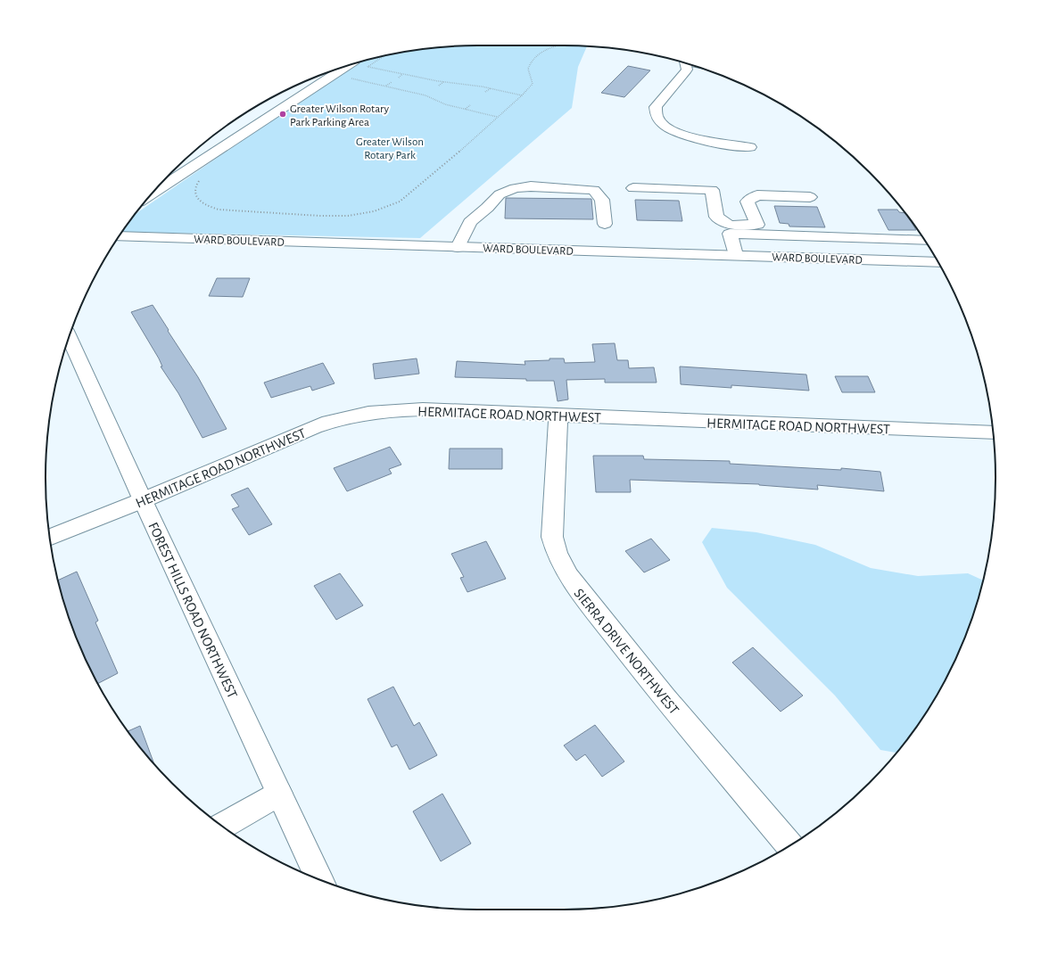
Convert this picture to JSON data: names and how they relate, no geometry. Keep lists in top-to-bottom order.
{
  "streets": {
    "street": [
      "WARD BOULEVARD",
      "HERMITAGE ROAD NORTHWEST",
      "FOREST HILLS ROAD NORTHWEST",
      "SIERRA DRIVE NORTHWEST"
    ]
  },
  "crossings": [
    ["HERMITAGE ROAD NORTHWEST", "FOREST HILLS ROAD NORTHWEST"],
    ["HERMITAGE ROAD NORTHWEST", "SIERRA DRIVE NORTHWEST"]
  ],
  "parks": ["Greater Wilson Rotary Park"],
  "places": ["Greater Wilson Rotary Park Parking Area"]
}
